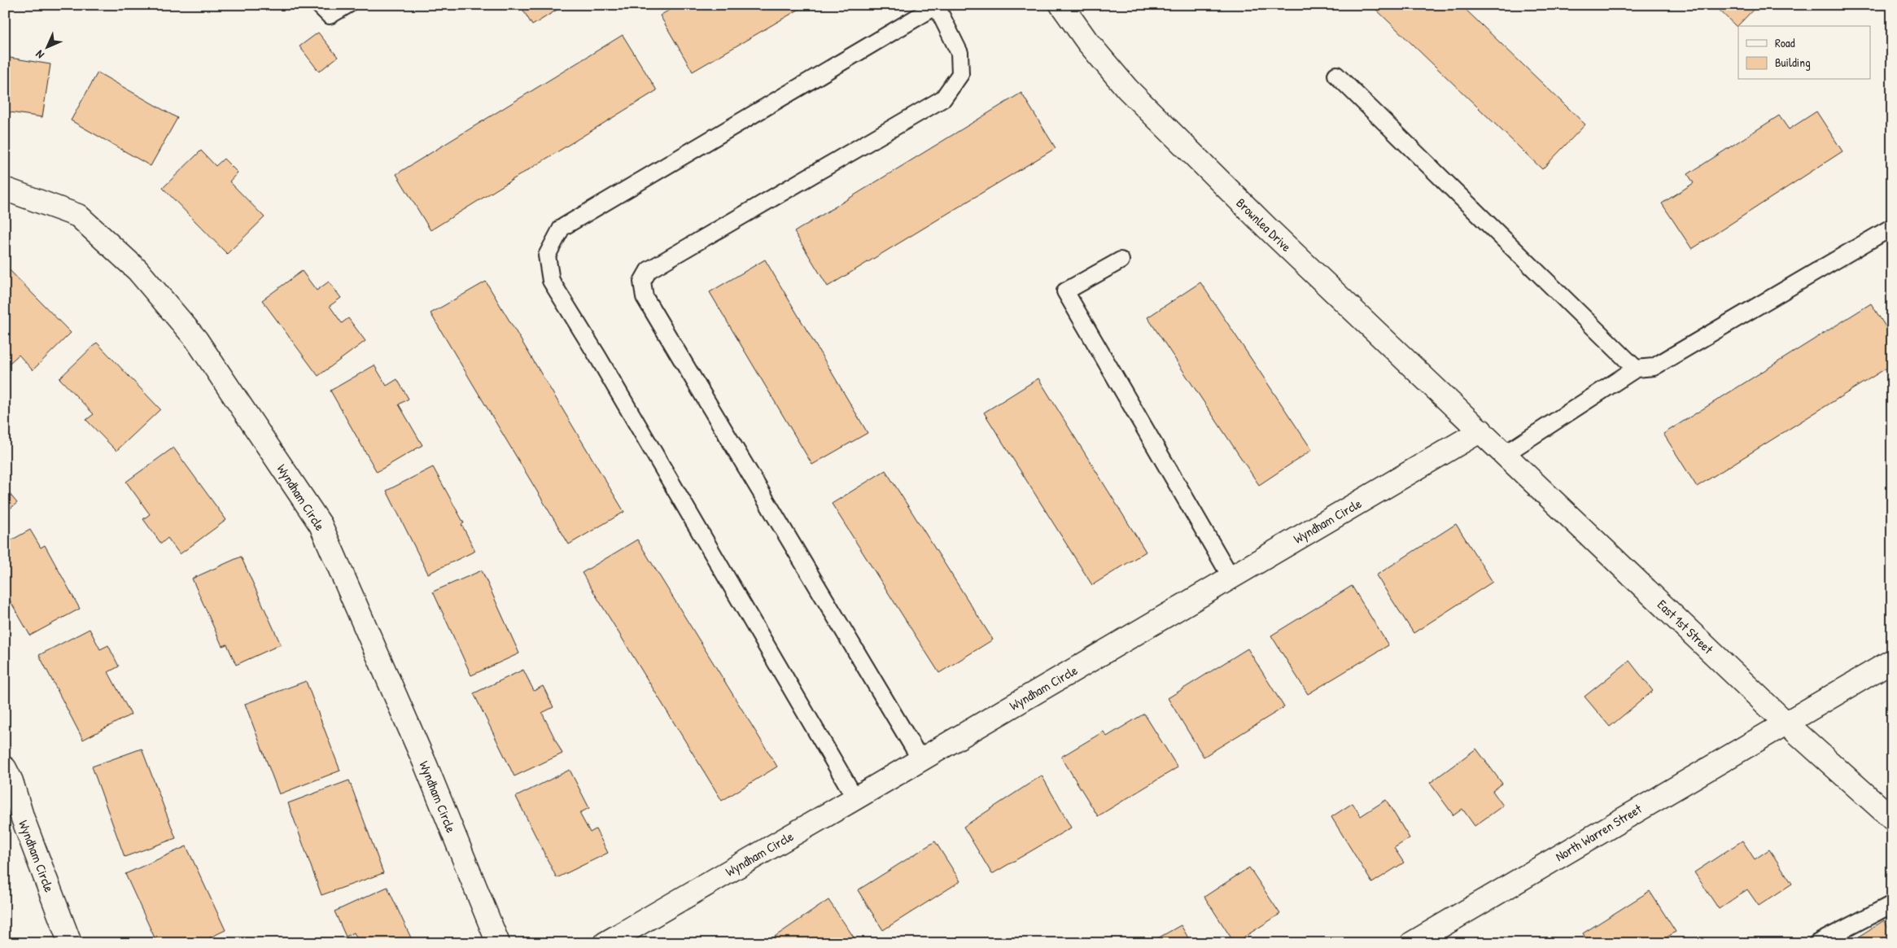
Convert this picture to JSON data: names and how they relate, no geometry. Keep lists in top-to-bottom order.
{
  "streets": {
    "street": [
      "Brownlea Drive",
      "Wyndham Circle",
      "East 1st Street",
      "North Warren Street"
    ]
  },
  "crossings": [
    ["Brownlea Drive", "Wyndham Circle"],
    ["Brownlea Drive", "East 1st Street"],
    ["Wyndham Circle", "East 1st Street"],
    ["East 1st Street", "North Warren Street"]
  ],
  "legend": ["Road", "Building"],
  "north": "bottom left"
}
